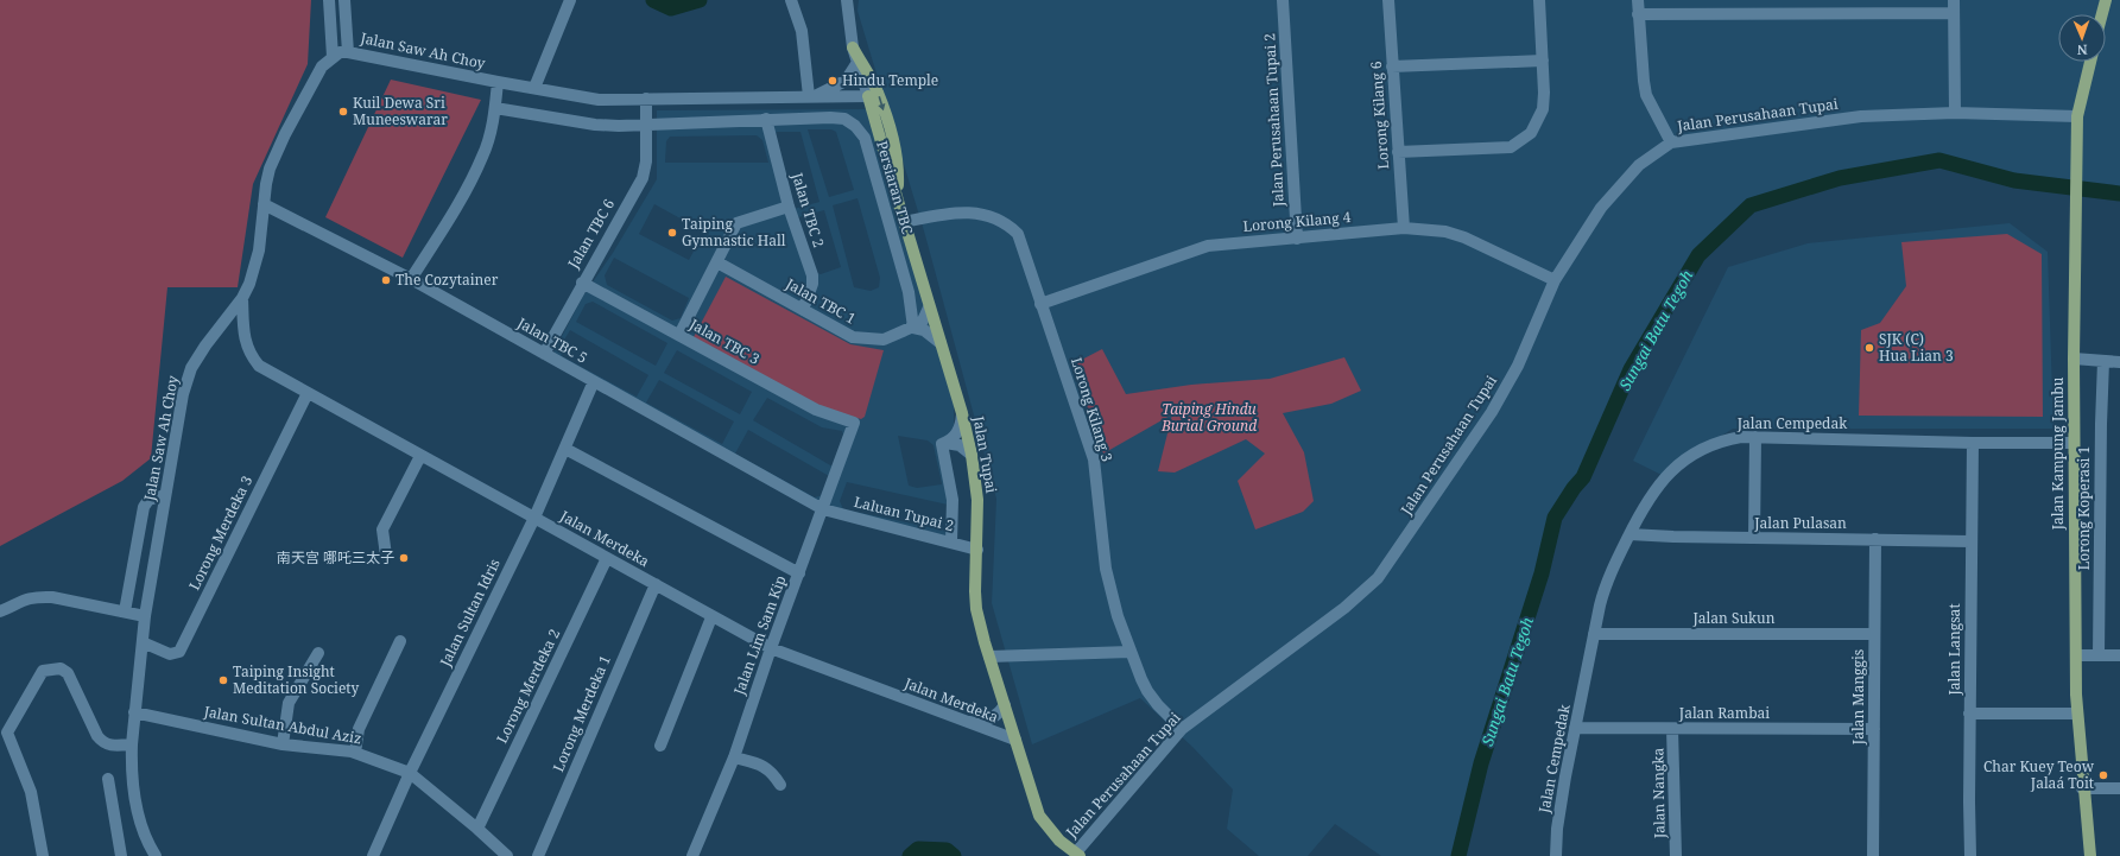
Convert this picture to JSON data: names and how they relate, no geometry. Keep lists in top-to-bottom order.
{
  "streets": {
    "main road": ["Jalan Kampung Jambu", "Jalan Tupai"],
    "street": [
      "Jalan Saw Ah Choy",
      "Lorong Kilang 6",
      "Jalan Perusahaan Tupai",
      "Jalan Perusahaan Tupai 2",
      "Persiaran TBC",
      "Jalan TBC 2",
      "Lorong Kilang 4",
      "Jalan TBC 6",
      "Jalan TBC 1",
      "Jalan TBC 5",
      "Jalan TBC 3",
      "Lorong Kilang 3",
      "Jalan Cempedak",
      "Lorong Koperasi 1",
      "Laluan Tupai 2",
      "Jalan Pulasan",
      "Lorong Merdeka 3",
      "Jalan Merdeka",
      "Jalan Sultan Idris",
      "Jalan Sukun",
      "Jalan Lim Sam Kip",
      "Jalan Langsat",
      "Lorong Merdeka 2",
      "Jalan Manggis",
      "Lorong Merdeka 1",
      "Jalan Rambai",
      "Jalan Sultan Abdul Aziz",
      "Jalan Nangka"
    ]
  },
  "crossings": [
    ["Jalan Saw Ah Choy", "Jalan TBC 6"],
    ["Jalan Saw Ah Choy", "Jalan TBC 5"],
    ["Jalan Saw Ah Choy", "Jalan Tupai"],
    ["Jalan Saw Ah Choy", "Lorong Merdeka 3"],
    ["Jalan Saw Ah Choy", "Jalan Merdeka"],
    ["Jalan Saw Ah Choy", "Jalan Sultan Abdul Aziz"],
    ["Lorong Kilang 6", "Lorong Kilang 4"],
    ["Jalan Perusahaan Tupai", "Lorong Kilang 4"],
    ["Jalan Perusahaan Tupai", "Lorong Kilang 3"],
    ["Jalan Perusahaan Tupai", "Jalan Kampung Jambu"],
    ["Jalan Perusahaan Tupai", "Jalan Tupai"],
    ["Jalan Perusahaan Tupai 2", "Lorong Kilang 4"],
    ["Persiaran TBC", "Jalan TBC 2"],
    ["Persiaran TBC", "Jalan TBC 6"],
    ["Persiaran TBC", "Jalan TBC 1"],
    ["Jalan TBC 2", "Jalan TBC 1"],
    ["Lorong Kilang 4", "Lorong Kilang 3"],
    ["Jalan TBC 6", "Jalan TBC 5"],
    ["Jalan TBC 6", "Jalan TBC 3"],
    ["Jalan TBC 5", "Laluan Tupai 2"],
    ["Jalan TBC 5", "Jalan Sultan Idris"],
    ["Jalan TBC 5", "Jalan Lim Sam Kip"],
    ["Jalan TBC 3", "Jalan Lim Sam Kip"],
    ["Lorong Kilang 3", "Jalan Tupai"],
    ["Jalan Cempedak", "Jalan Kampung Jambu"],
    ["Jalan Cempedak", "Jalan Pulasan"],
    ["Jalan Cempedak", "Jalan Sukun"],
    ["Jalan Cempedak", "Jalan Langsat"],
    ["Jalan Cempedak", "Jalan Rambai"],
    ["Jalan Tupai", "Laluan Tupai 2"],
    ["Jalan Tupai", "Jalan Merdeka"],
    ["Laluan Tupai 2", "Jalan Lim Sam Kip"],
    ["Jalan Pulasan", "Jalan Langsat"],
    ["Jalan Pulasan", "Jalan Manggis"],
    ["Lorong Merdeka 3", "Jalan Merdeka"],
    ["Jalan Merdeka", "Jalan Sultan Idris"],
    ["Jalan Merdeka", "Jalan Lim Sam Kip"],
    ["Jalan Merdeka", "Lorong Merdeka 2"],
    ["Jalan Merdeka", "Lorong Merdeka 1"],
    ["Jalan Sultan Idris", "Jalan Sultan Abdul Aziz"],
    ["Jalan Sukun", "Jalan Manggis"],
    ["Lorong Merdeka 2", "Jalan Sultan Abdul Aziz"],
    ["Jalan Manggis", "Jalan Rambai"],
    ["Jalan Rambai", "Jalan Nangka"]
  ],
  "water": ["Sungai Batu Tegoh"],
  "parks": ["Taiping Hindu Burial Ground"],
  "places": [
    "Hindu Temple",
    "Kuil Dewa Sri Muneeswarar",
    "Taiping Gymnastic Hall",
    "The Cozytainer",
    "SJK (C) Hua Lian 3",
    "南天宫 哪吒三太子",
    "Taiping Insight Meditation Society",
    "Char Kuey Teow Jalaá Toit"
  ],
  "north": "bottom"
}
